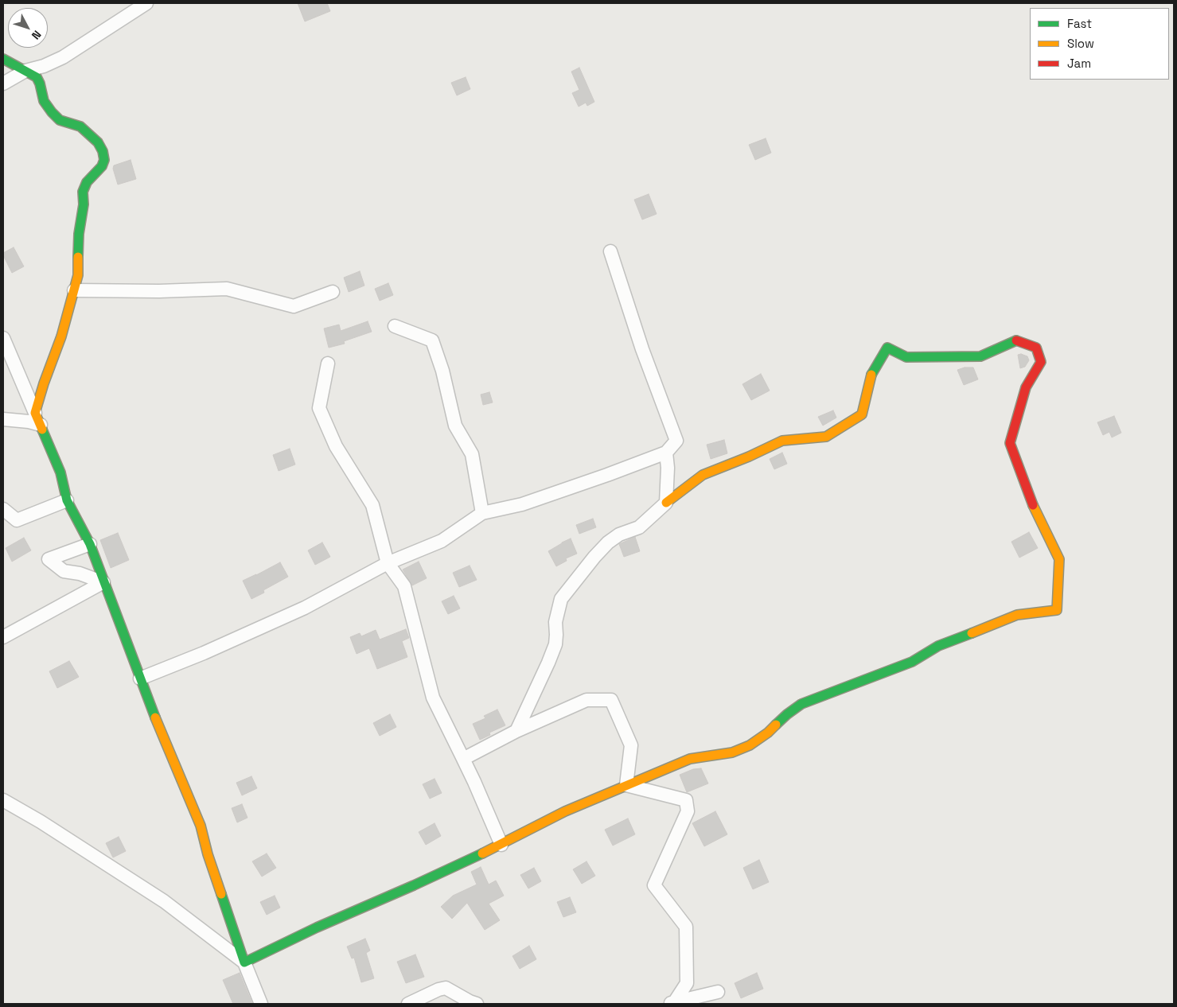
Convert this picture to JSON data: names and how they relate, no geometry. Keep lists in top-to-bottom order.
{
  "legend": ["Fast", "Slow", "Jam"],
  "north": "bottom right"
}
